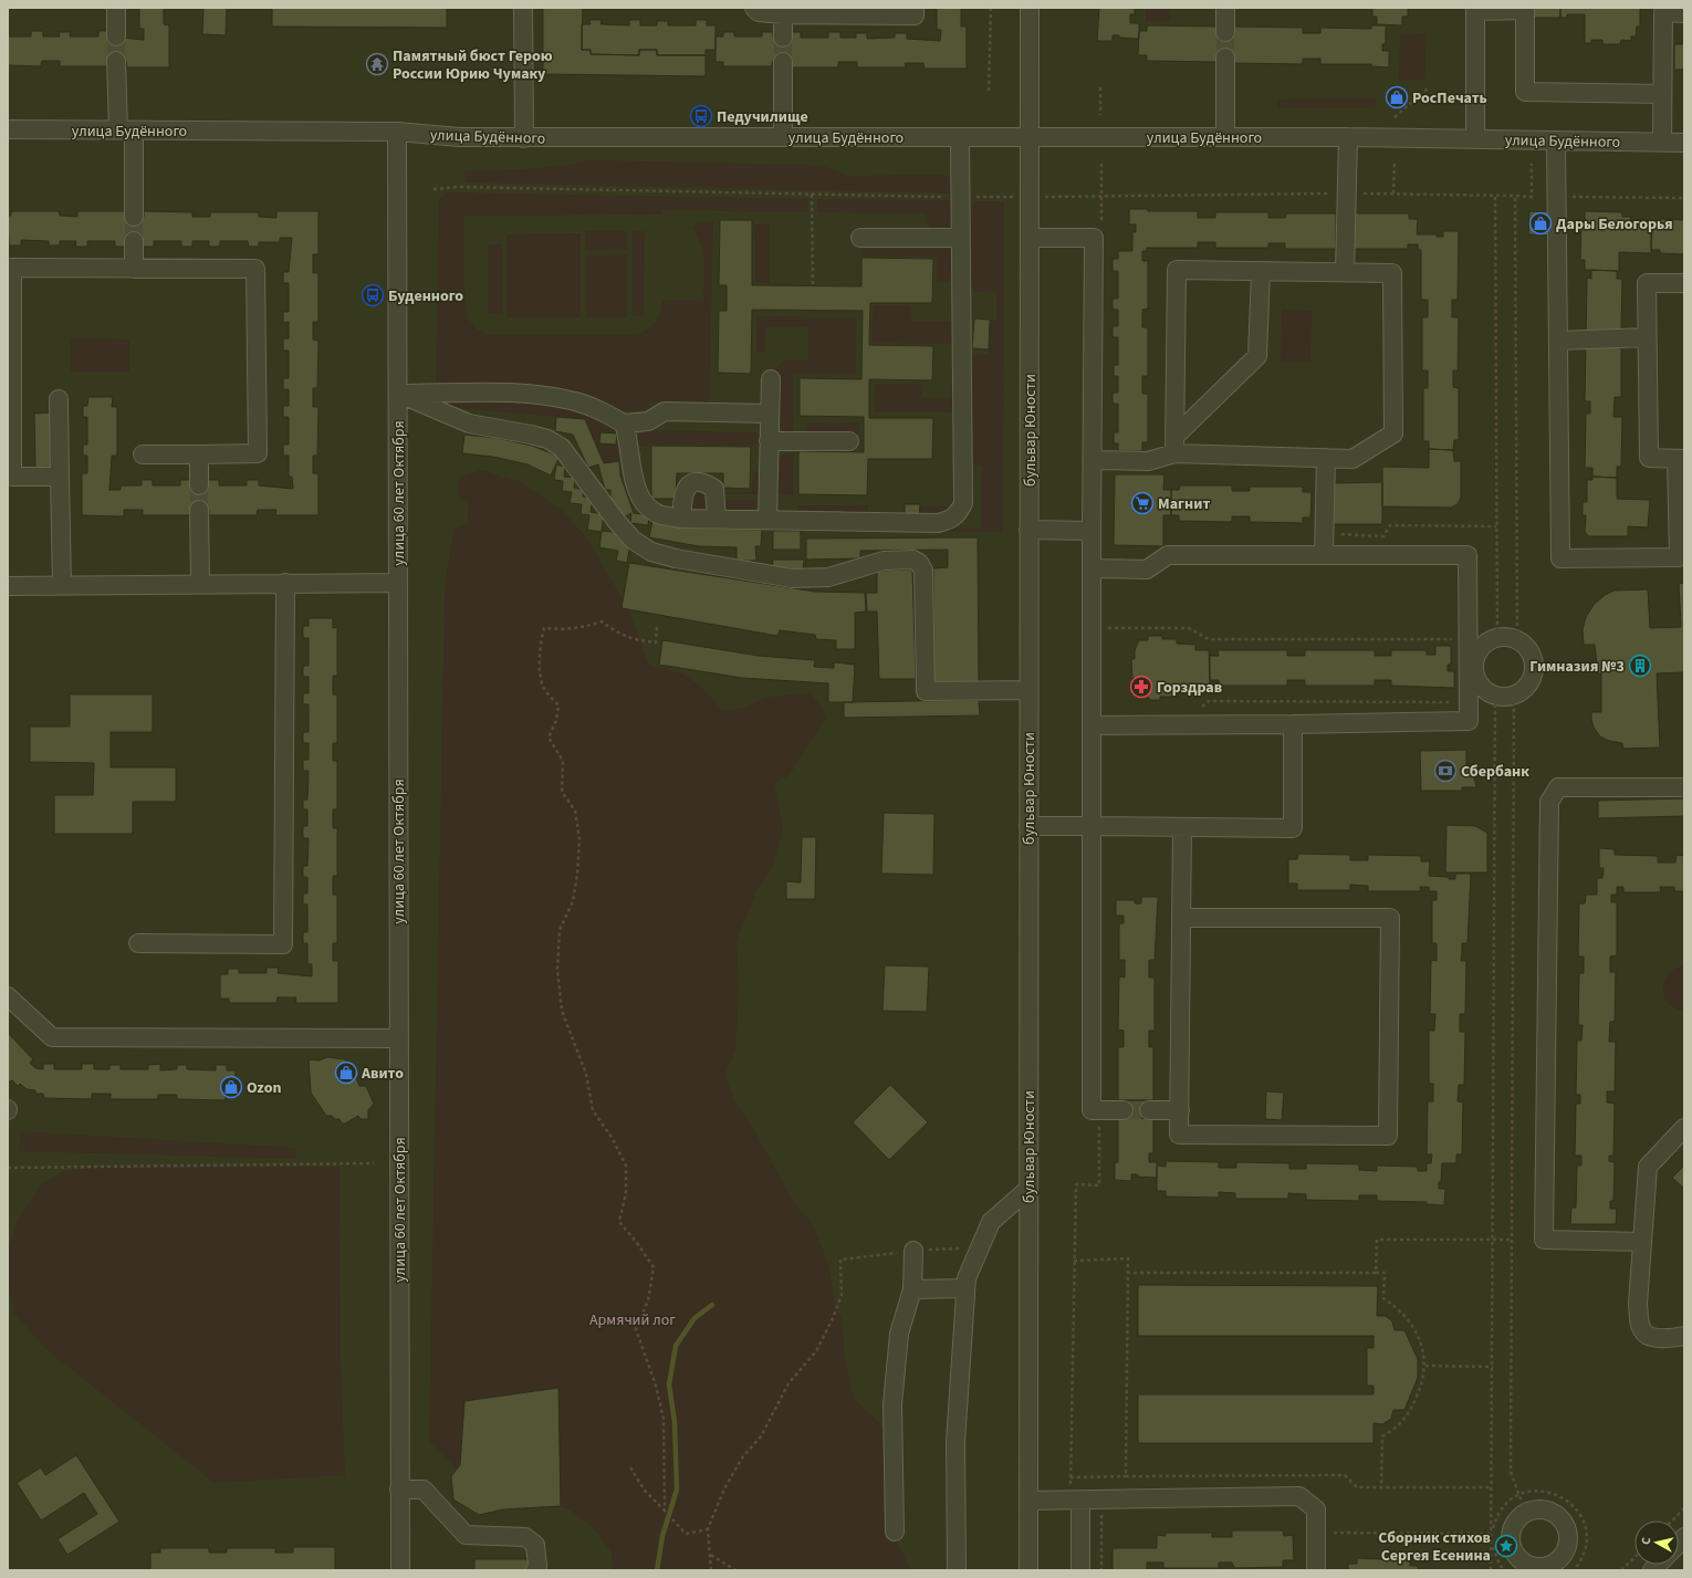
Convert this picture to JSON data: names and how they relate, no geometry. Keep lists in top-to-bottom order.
{
  "streets": {
    "street": ["улица Будённого", "бульвар Юности", "улица 60 лет Октября"]
  },
  "crossings": [
    ["улица Будённого", "бульвар Юности"],
    ["улица Будённого", "улица 60 лет Октября"]
  ],
  "parks": ["Армячий лог"],
  "places": {
    "temple": ["Памятный бюст Герою России Юрию Чумаку"],
    "shop": [
      "РосПечать",
      "Дары Белогорья",
      "Авито",
      "Ozon"
    ],
    "bus stop": ["Педучилище", "Буденного"],
    "supermarket": ["Магнит"],
    "building": ["Гимназия №3"],
    "pharmacy": ["Горздрав"],
    "bank": ["Сбербанк"],
    "place": ["Сборник стихов Сергея Есенина"]
  },
  "north": "left"
}
